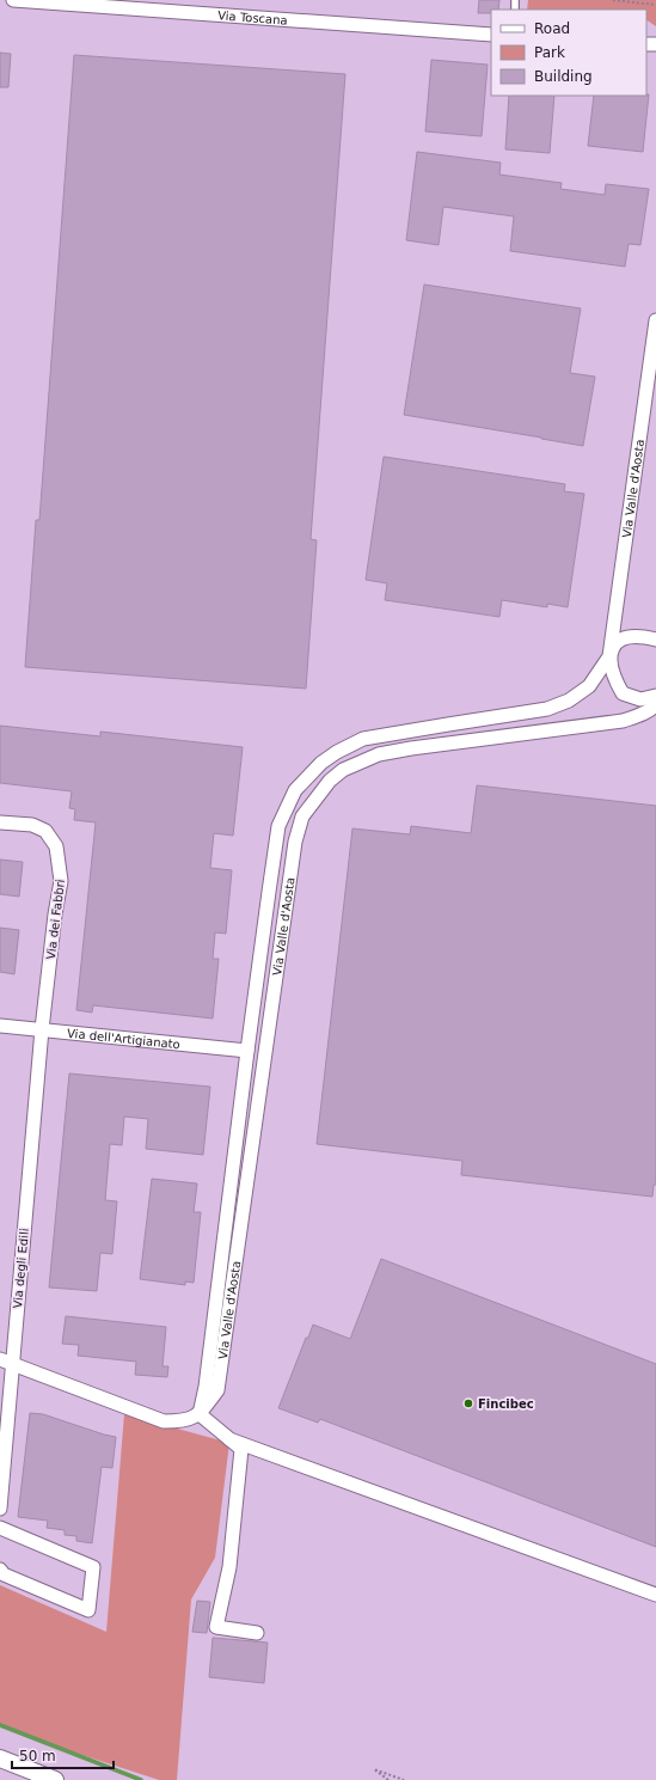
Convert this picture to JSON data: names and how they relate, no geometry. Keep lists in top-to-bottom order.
{
  "streets": {
    "street": [
      "Via Toscana",
      "Via Valle d'Aosta",
      "Via dei Fabbri",
      "Via dell'Artigianato",
      "Via degli Edili"
    ]
  },
  "crossings": [
    ["Via Valle d'Aosta", "Via dell'Artigianato"],
    ["Via dei Fabbri", "Via dell'Artigianato"],
    ["Via dei Fabbri", "Via degli Edili"],
    ["Via dell'Artigianato", "Via degli Edili"]
  ],
  "places": ["Fincibec"],
  "legend": ["Road", "Park", "Building"],
  "scale_bar": "50 m"
}
